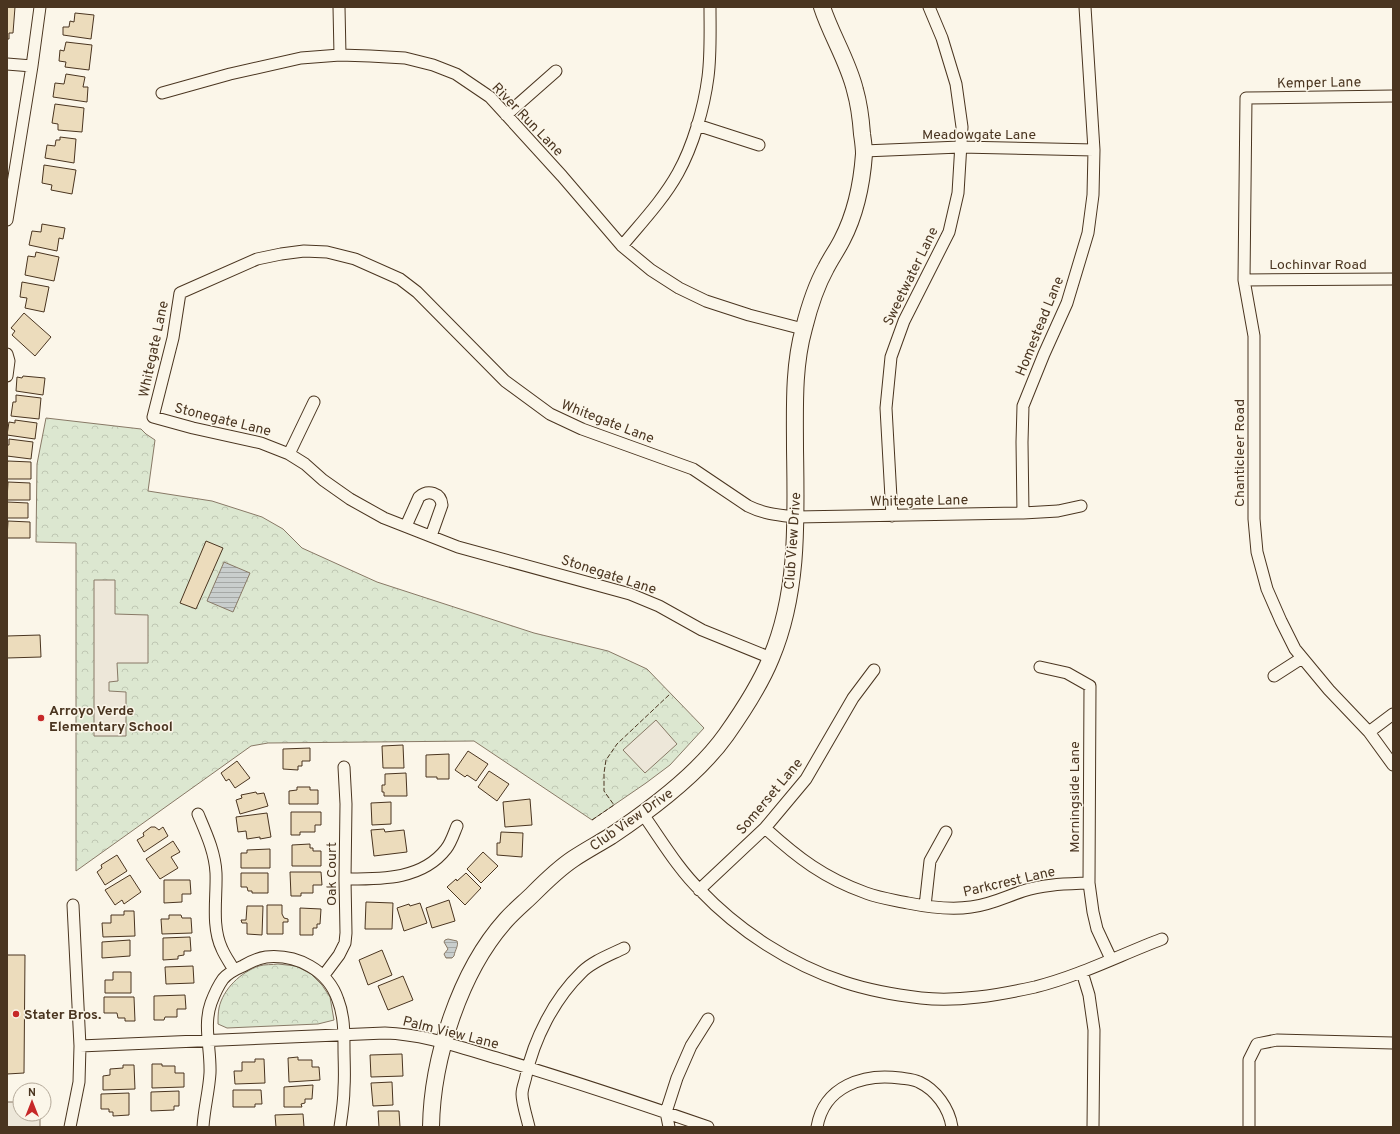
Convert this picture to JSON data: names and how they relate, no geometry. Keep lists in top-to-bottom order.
{
  "streets": {
    "street": [
      "Kemper Lane",
      "River Run Lane",
      "Meadowgate Lane",
      "Lochinvar Road",
      "Sweetwater Lane",
      "Homestead Lane",
      "Whitegate Lane",
      "Stonegate Lane",
      "Chanticleer Road",
      "Club View Drive",
      "Somerset Lane",
      "Morningside Lane",
      "Oak Court",
      "Parkcrest Lane",
      "Palm View Lane"
    ]
  },
  "crossings": [
    ["Kemper Lane", "Chanticleer Road"],
    ["River Run Lane", "Club View Drive"],
    ["Meadowgate Lane", "Sweetwater Lane"],
    ["Meadowgate Lane", "Homestead Lane"],
    ["Meadowgate Lane", "Club View Drive"],
    ["Lochinvar Road", "Chanticleer Road"],
    ["Sweetwater Lane", "Whitegate Lane"],
    ["Homestead Lane", "Whitegate Lane"],
    ["Whitegate Lane", "Stonegate Lane"],
    ["Whitegate Lane", "Club View Drive"],
    ["Stonegate Lane", "Club View Drive"],
    ["Club View Drive", "Palm View Lane"],
    ["Somerset Lane", "Parkcrest Lane"],
    ["Morningside Lane", "Parkcrest Lane"]
  ],
  "places": ["Arroyo Verde Elementary School", "Stater Bros."],
  "north": "top"
}
